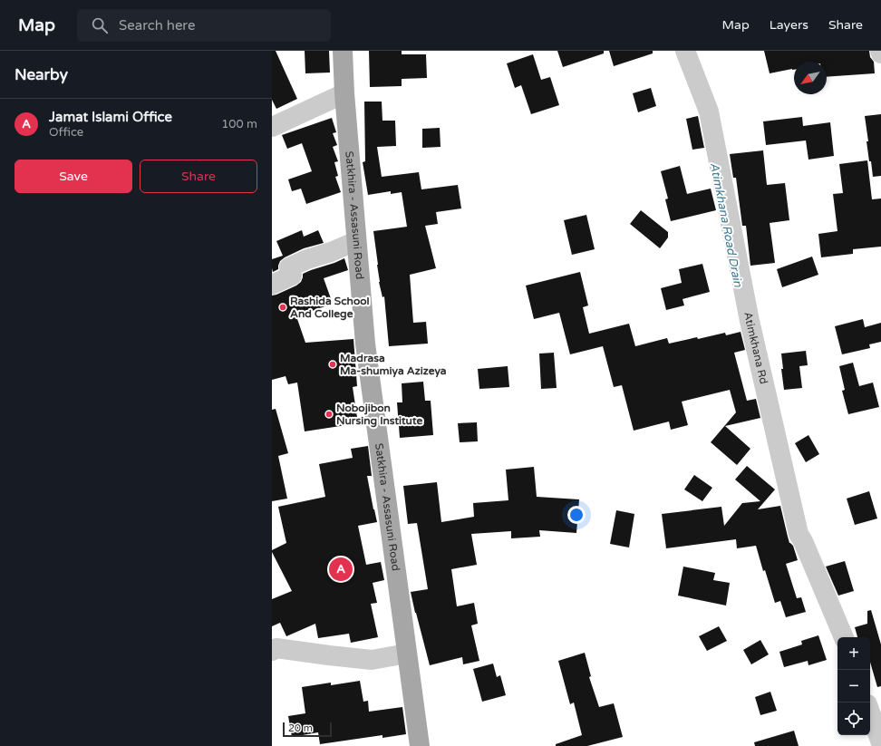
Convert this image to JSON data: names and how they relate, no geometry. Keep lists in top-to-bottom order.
{
  "streets": {
    "main road": ["Satkhira - Assasuni Road"],
    "street": ["Atimkhana Rd"]
  },
  "water": ["Atimkhana Road Drain"],
  "places": ["Rashida School And College", "Madrasa Ma-shumiya Azizeya", "Nobojibon Nursing Institute"],
  "scale_bar": "20 m",
  "north": "bottom left",
  "page": {
    "header": "Map",
    "search": "Search here",
    "nav": ["Map", "Layers", "Share"],
    "heading": "Nearby",
    "list": [
      {
        "mark": "A",
        "name": "Jamat Islami Office",
        "note": "Office",
        "value": "100 m"
      }
    ],
    "buttons": ["Save", "Share"],
    "pins": "A",
    "map_buttons": ["+", "−"],
    "scale": "20 m"
  }
}
